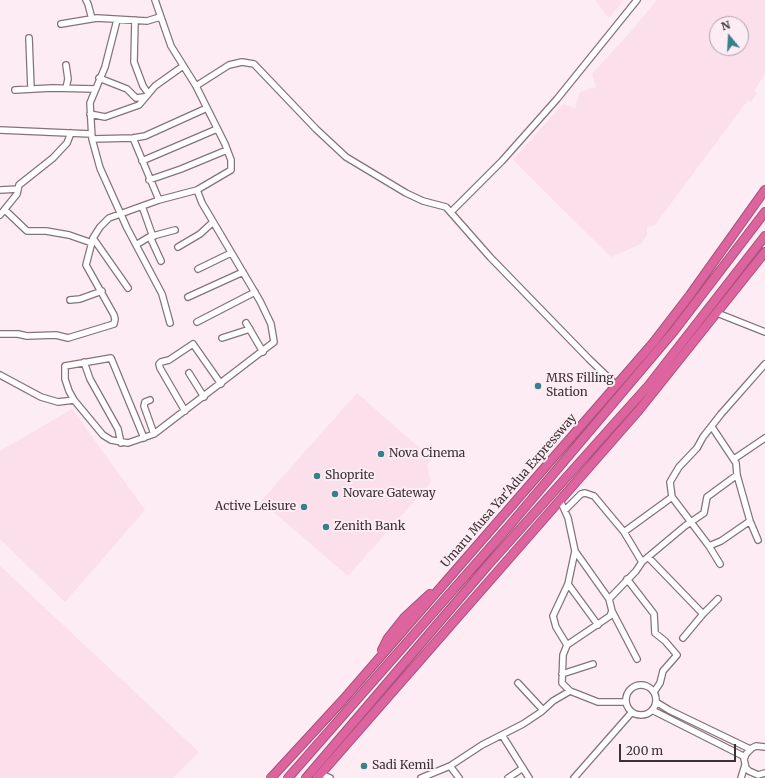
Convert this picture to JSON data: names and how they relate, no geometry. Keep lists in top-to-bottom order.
{
  "streets": {
    "highway": ["Umaru Musa Yar'Adua Expressway"]
  },
  "places": [
    "MRS Filling Station",
    "Nova Cinema",
    "Shoprite",
    "Novare Gateway",
    "Active Leisure",
    "Zenith Bank",
    "Sadi Kemil"
  ],
  "scale_bar": "200 m",
  "north": "top"
}
